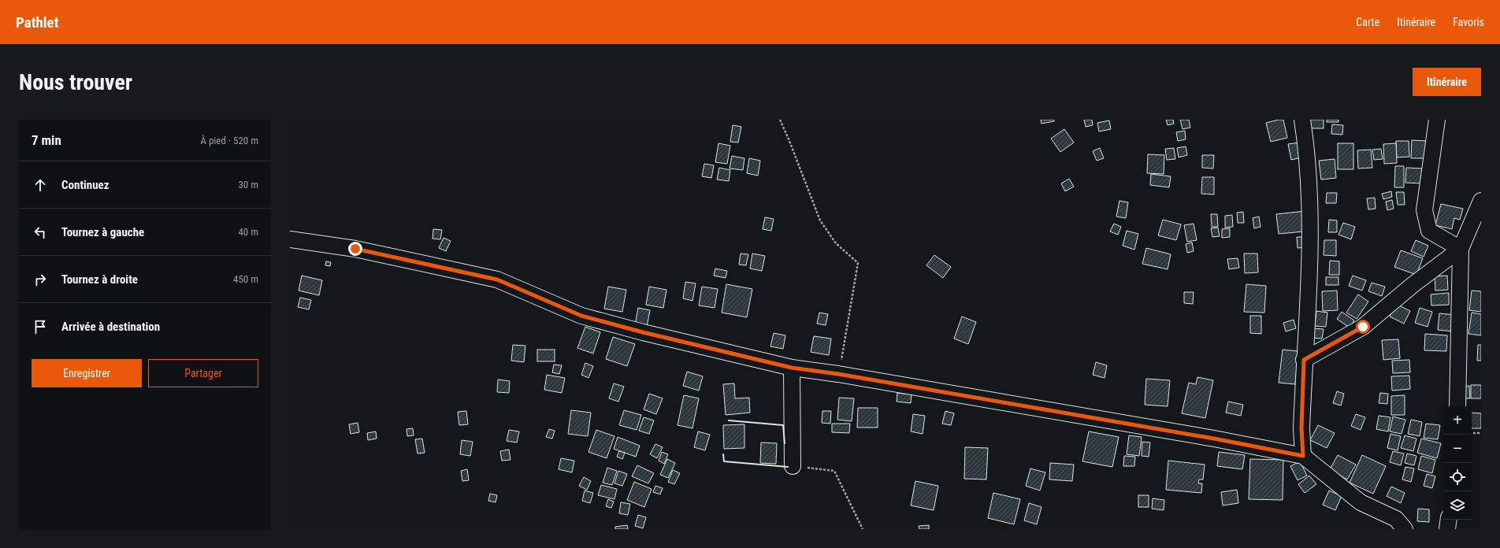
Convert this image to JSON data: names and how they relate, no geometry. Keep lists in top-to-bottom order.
{
  "page": {
    "header": "Pathlet",
    "nav": ["Carte", "Itinéraire", "Favoris"],
    "buttons": [
      "Itinéraire",
      ["Enregistrer", "Partager"]
    ],
    "title": "Nous trouver",
    "heading": ["7 min", "À pied · 520 m"],
    "list": [
      ["Continuez", "30 m"],
      ["Tournez à gauche", "40 m"],
      ["Tournez à droite", "450 m"],
      "Arrivée à destination"
    ],
    "map_buttons": ["+", "−"]
  }
}
